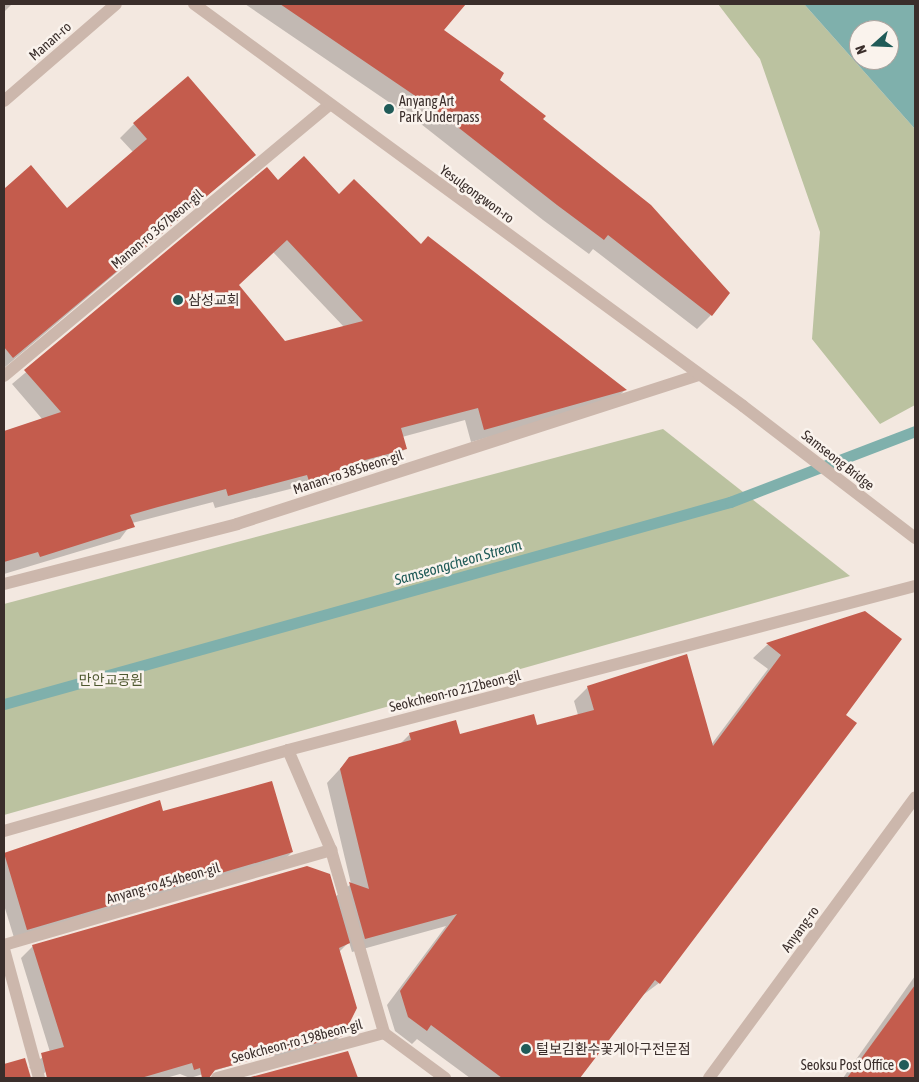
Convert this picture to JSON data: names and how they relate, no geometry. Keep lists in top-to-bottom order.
{
  "streets": {
    "street": [
      "Manan-ro",
      "Yesulgongwon-ro",
      "Manan-ro 367beon-gil",
      "Samseong Bridge",
      "Manan-ro 385beon-gil",
      "Seokcheon-ro 212beon-gil",
      "Anyang-ro 454beon-gil",
      "Anyang-ro",
      "Seokcheon-ro 198beon-gil"
    ]
  },
  "crossings": [
    ["Yesulgongwon-ro", "Manan-ro 367beon-gil"],
    ["Yesulgongwon-ro", "Samseong Bridge"],
    ["Yesulgongwon-ro", "Manan-ro 385beon-gil"]
  ],
  "water": ["Samseongcheon Stream"],
  "parks": ["만안교공원"],
  "places": [
    "Anyang Art Park Underpass",
    "삼성교회",
    "털보김환수꽃게아구전문점",
    "Seoksu Post Office"
  ],
  "north": "left"
}
